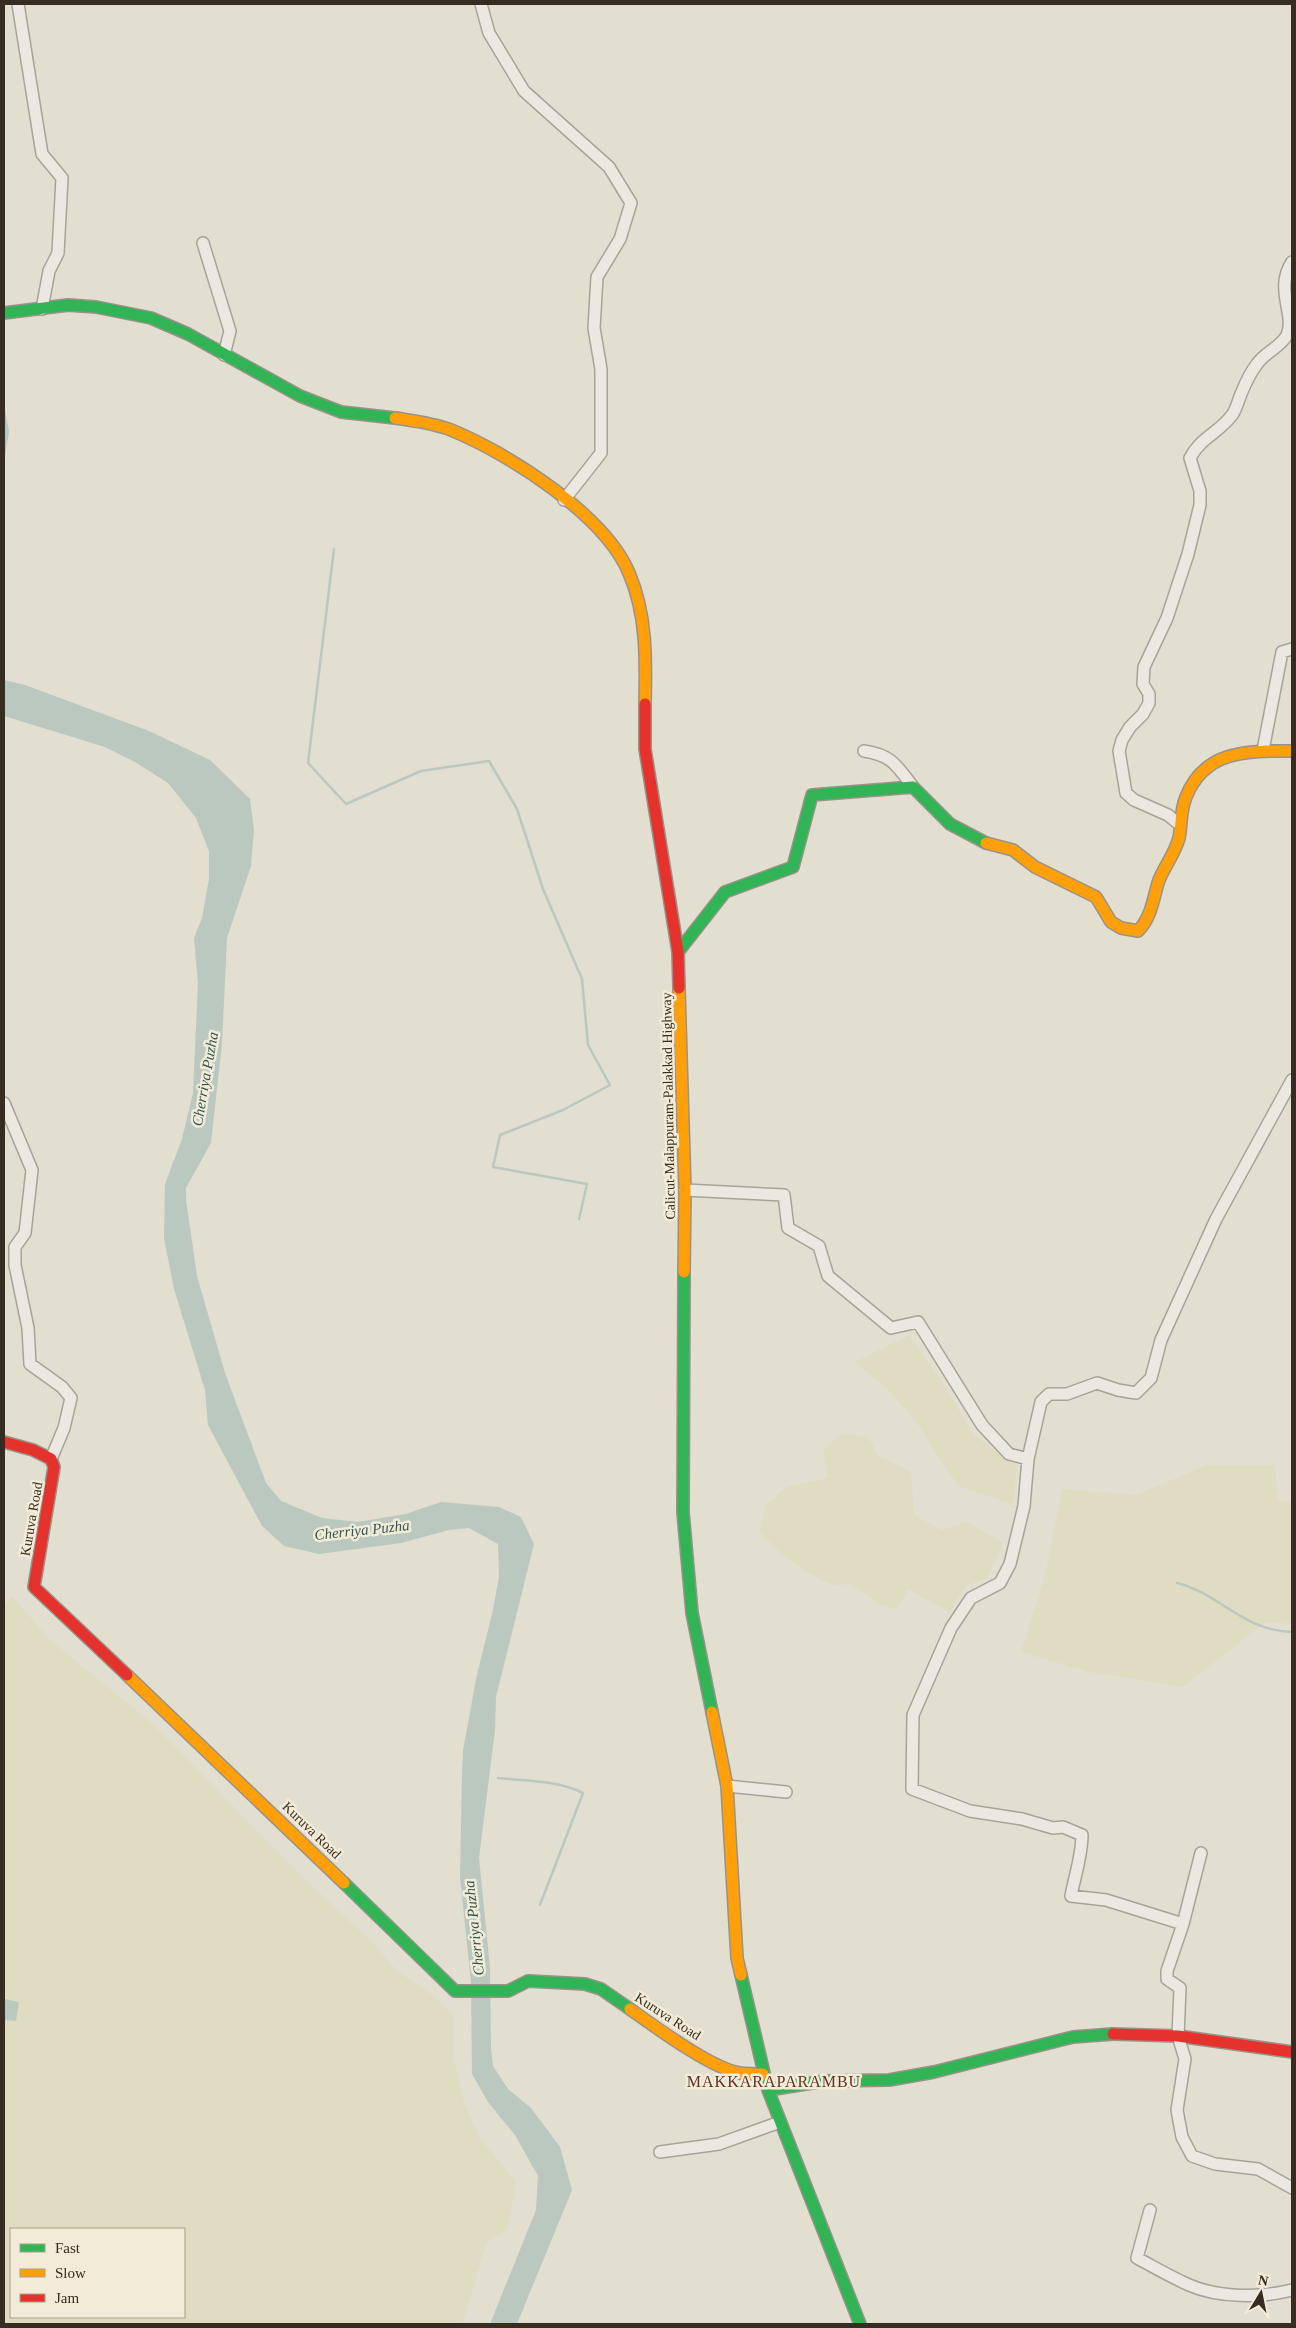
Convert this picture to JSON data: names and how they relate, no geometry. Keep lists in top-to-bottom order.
{
  "streets": {
    "main road": ["Calicut-Malappuram-Palakkad Highway", "Kuruva Road"]
  },
  "crossings": [
    ["Calicut-Malappuram-Palakkad Highway", "Kuruva Road"]
  ],
  "districts": ["MAKKARAPARAMBU"],
  "water": ["Cherriya Puzha"],
  "legend": ["Fast", "Slow", "Jam"],
  "north": "top"
}
